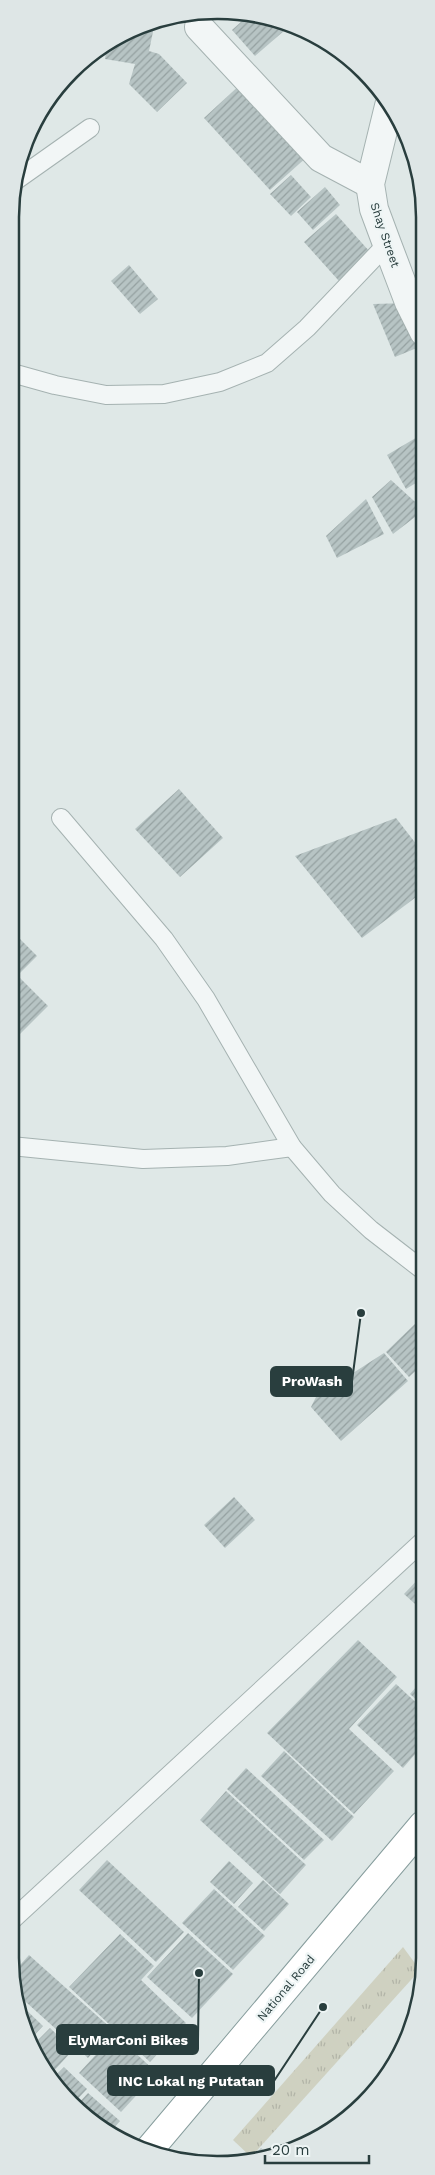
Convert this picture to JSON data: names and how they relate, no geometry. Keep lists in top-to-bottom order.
{
  "streets": {
    "highway": ["National Road"],
    "street": ["Shay Street"]
  },
  "places": ["ProWash", "ElyMarConi Bikes", "INC Lokal ng Putatan"],
  "scale_bar": "20 m"
}
